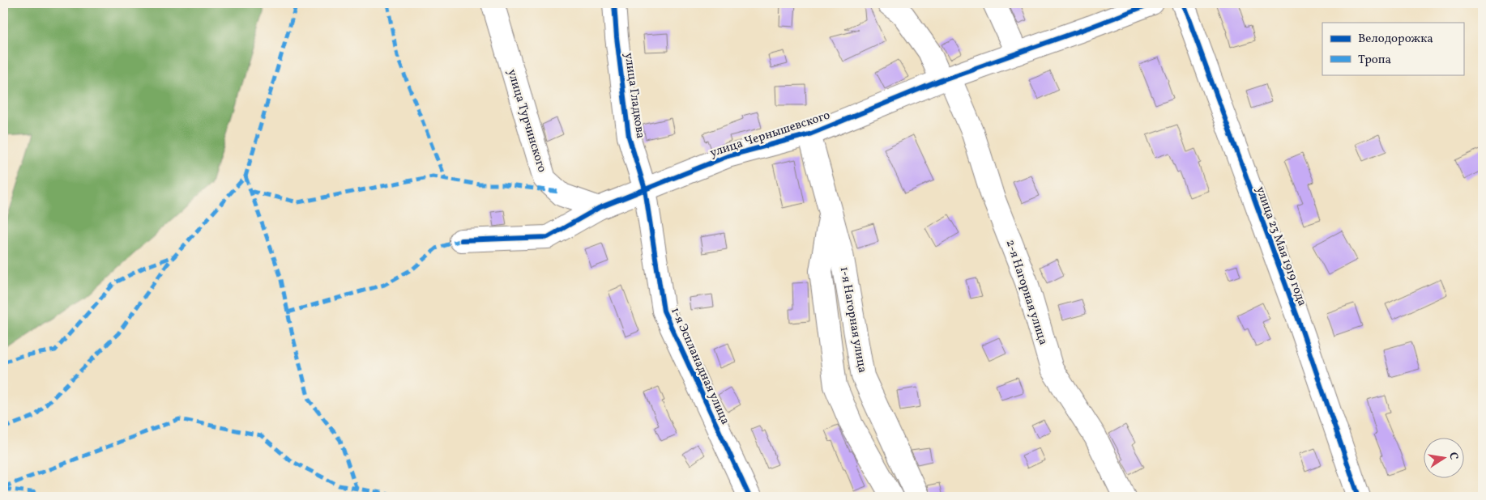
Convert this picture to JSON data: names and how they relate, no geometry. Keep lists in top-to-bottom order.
{
  "streets": {
    "street": [
      "улица Гладкова",
      "улица Турчинского",
      "улица Чернышевского",
      "улица 23 Мая 1919 года",
      "2-я Нагорная улица",
      "1-я Нагорная улица",
      "1-я Эспланадная улица"
    ]
  },
  "crossings": [
    ["улица Гладкова", "улица Чернышевского"],
    ["улица Гладкова", "1-я Эспланадная улица"],
    ["улица Турчинского", "улица Чернышевского"],
    ["улица Чернышевского", "2-я Нагорная улица"],
    ["улица Чернышевского", "1-я Нагорная улица"],
    ["улица Чернышевского", "1-я Эспланадная улица"]
  ],
  "legend": ["Велодорожка", "Тропа"],
  "north": "right"
}
